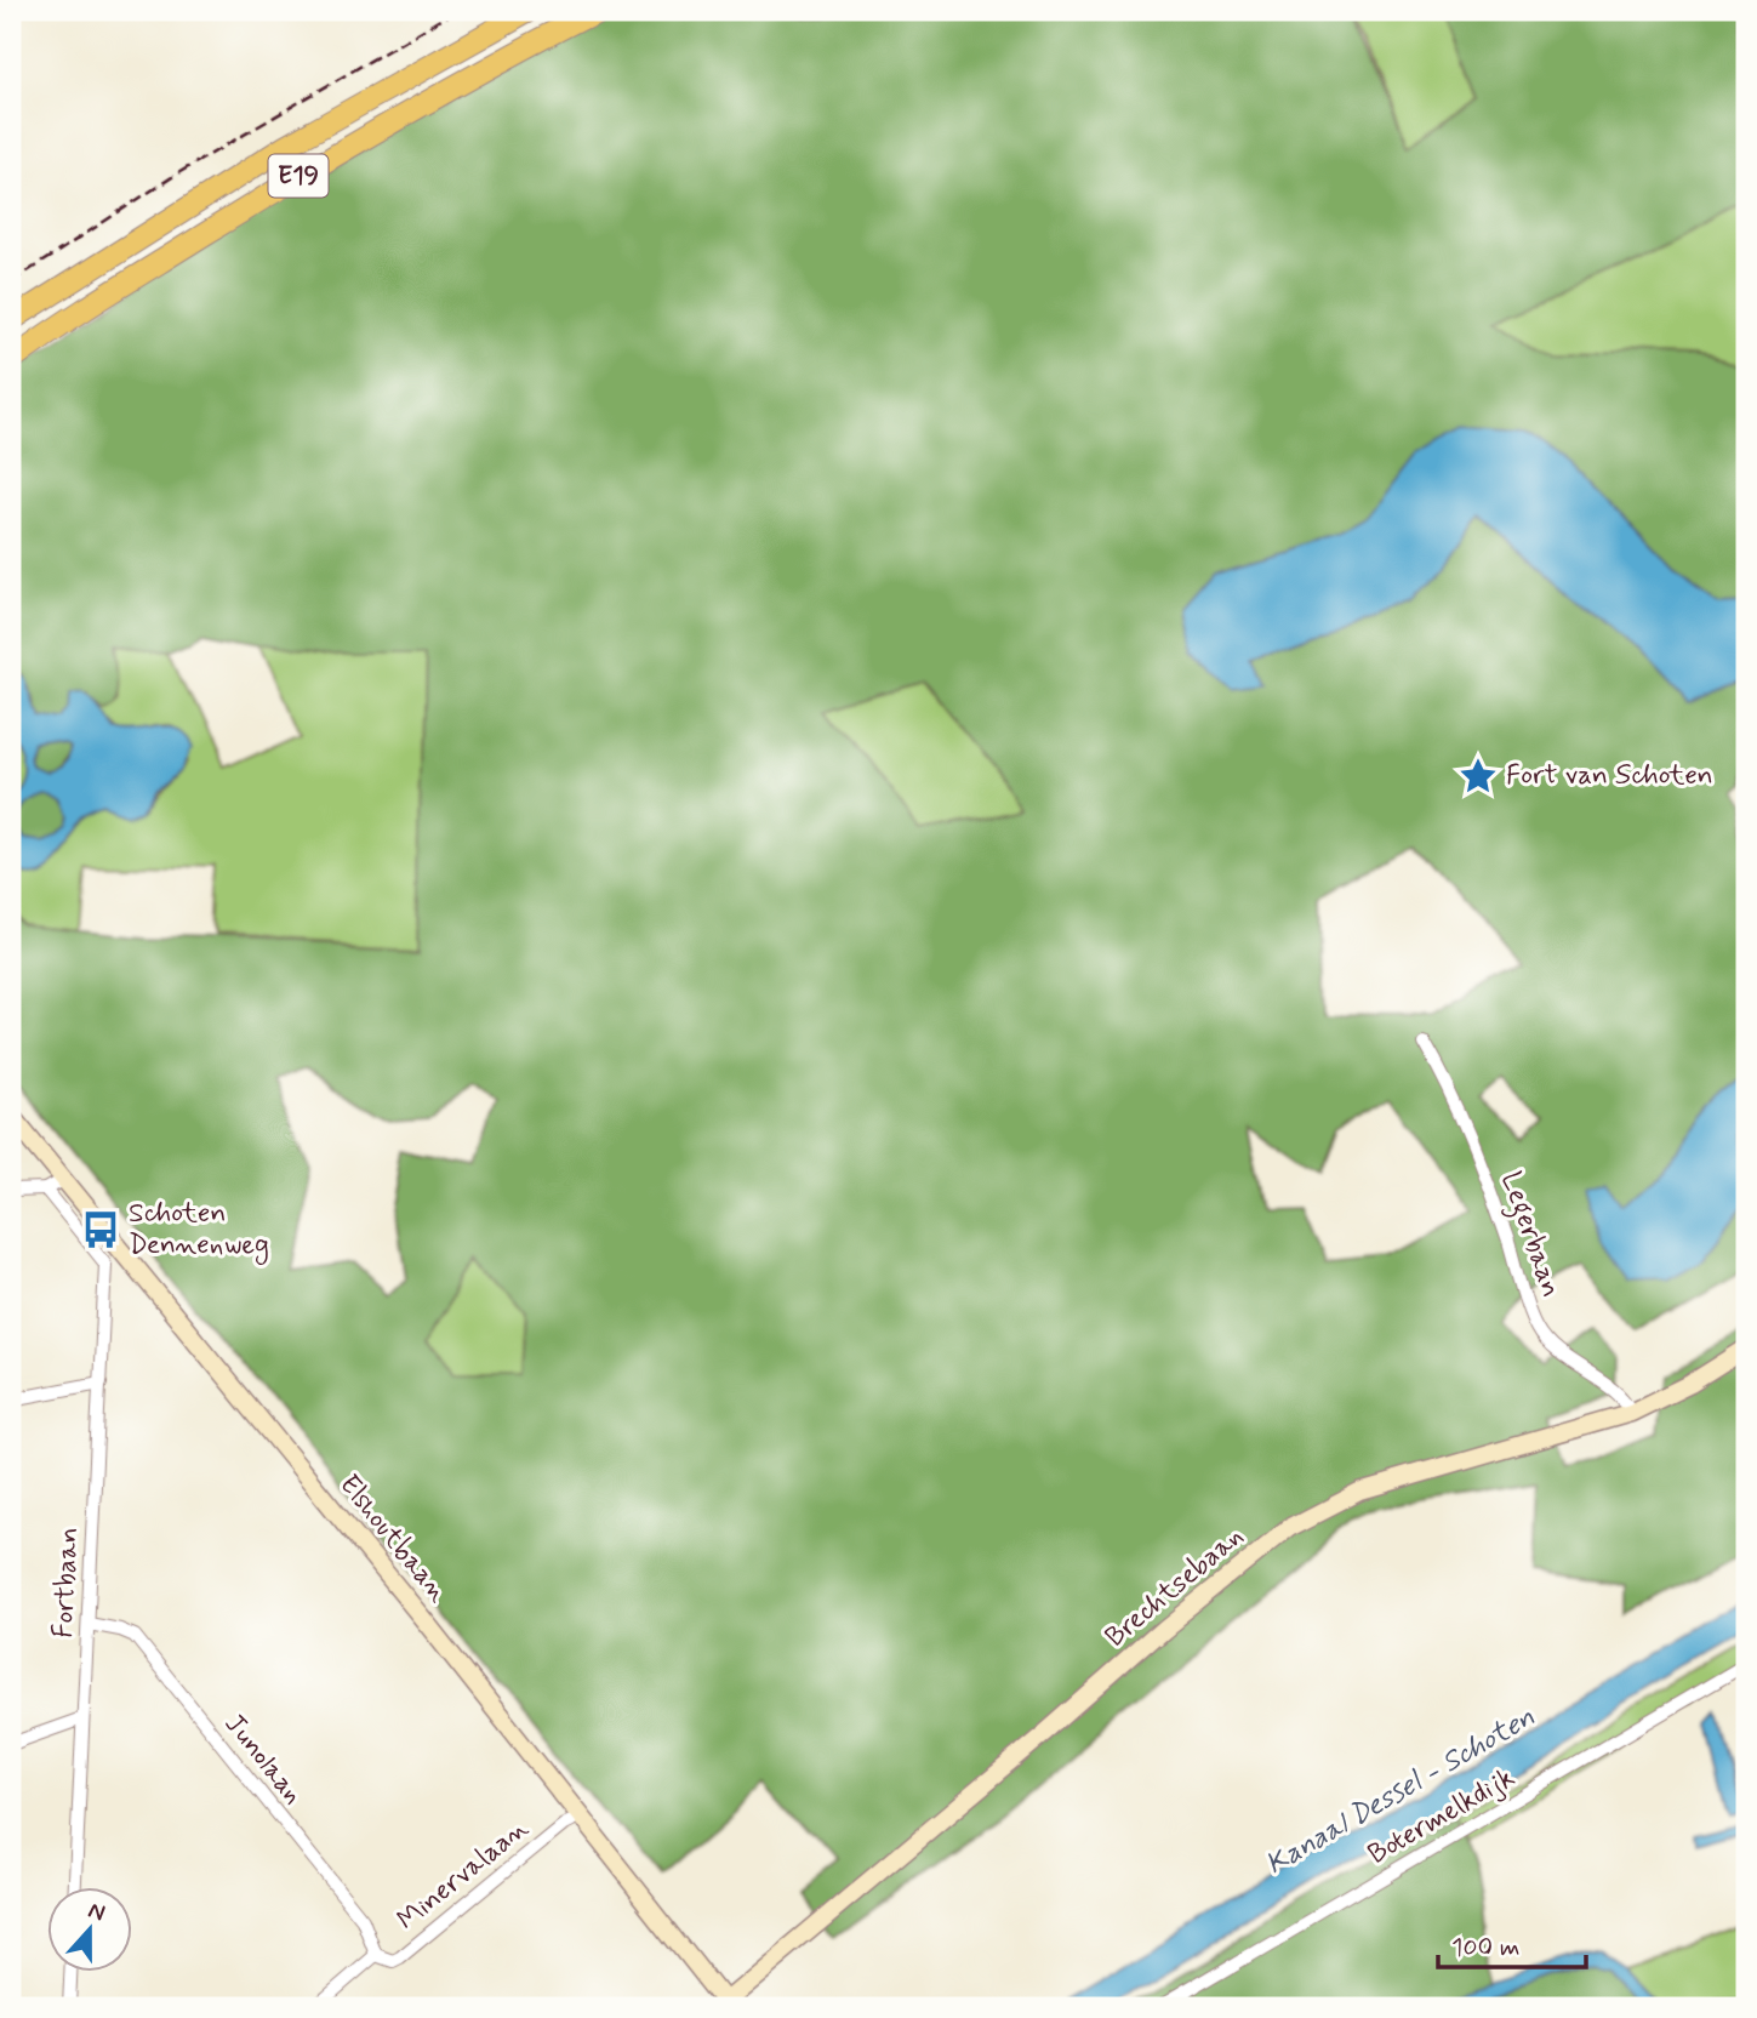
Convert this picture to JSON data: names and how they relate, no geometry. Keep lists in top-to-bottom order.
{
  "streets": {
    "highway": ["E19"],
    "main road": ["Elshoutbaan", "Brechtsebaan"],
    "street": [
      "Legerbaan",
      "Fortbaan",
      "Junolaan",
      "Botermelkdijk",
      "Minervalaan"
    ]
  },
  "crossings": [
    ["Legerbaan", "Brechtsebaan"],
    ["Elshoutbaan", "Brechtsebaan"],
    ["Elshoutbaan", "Minervalaan"],
    ["Fortbaan", "Junolaan"],
    ["Junolaan", "Minervalaan"]
  ],
  "water": ["Kanaal Dessel - Schoten"],
  "places": {
    "place": ["Fort van Schoten"],
    "bus stop": ["Schoten Dennenweg"]
  },
  "scale_bar": "100 m",
  "north": "top"
}
